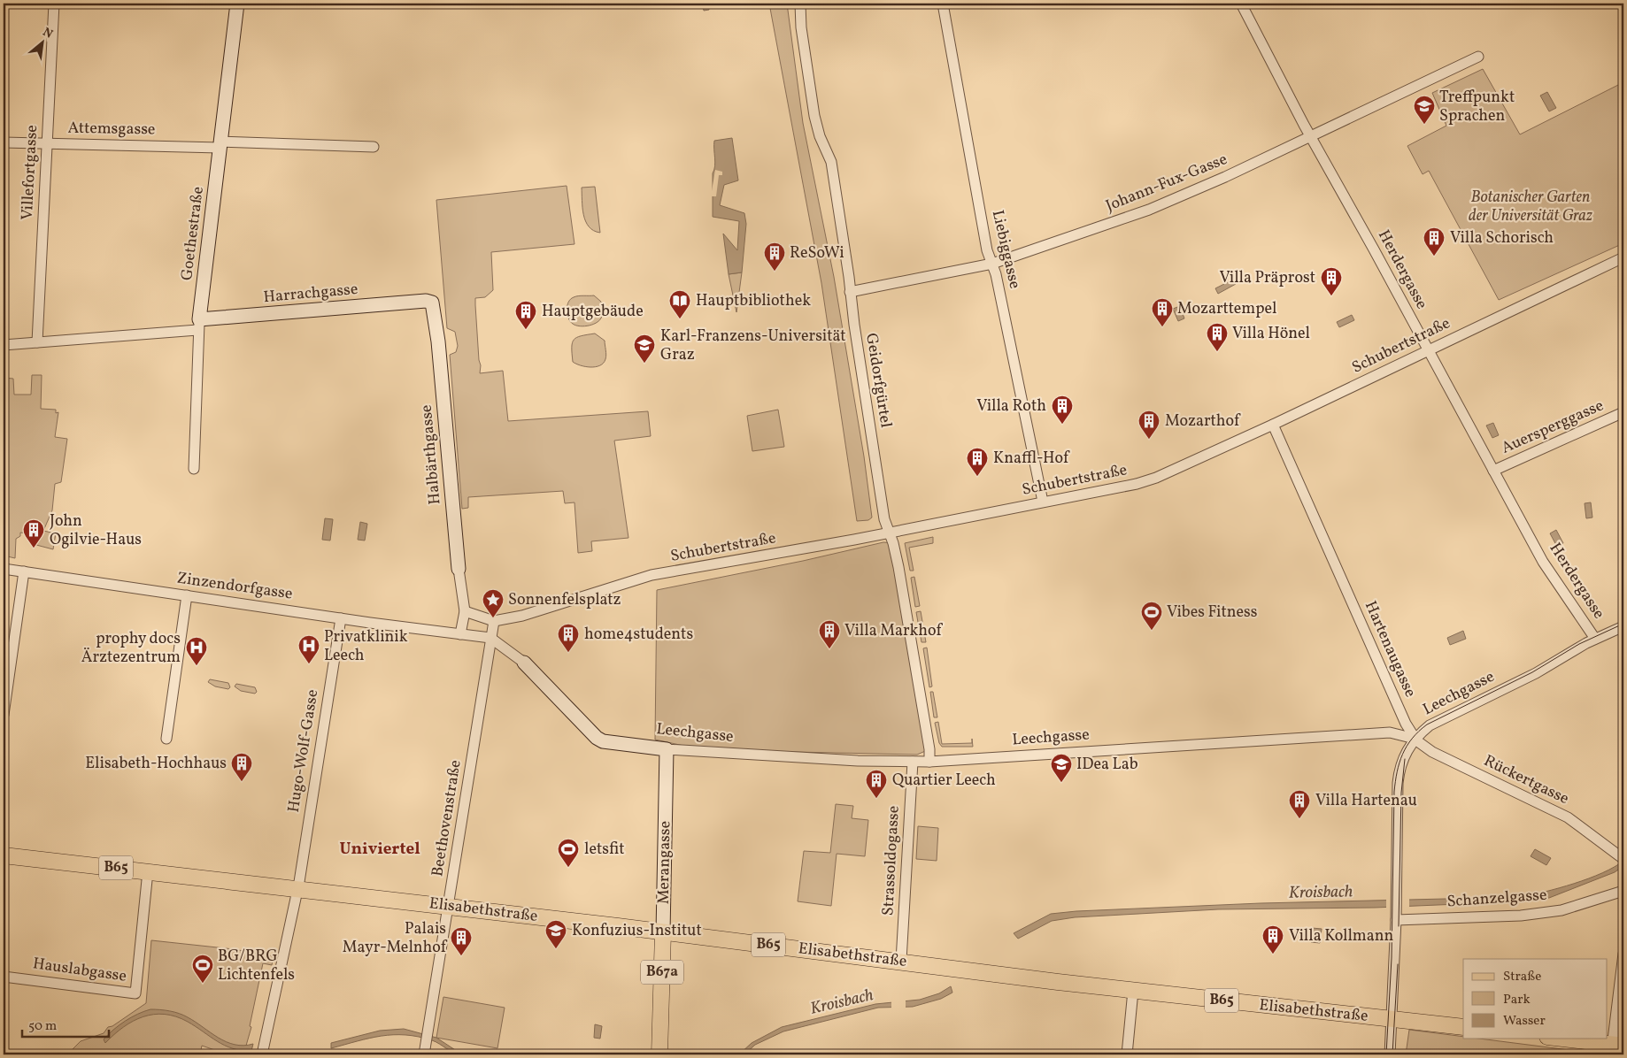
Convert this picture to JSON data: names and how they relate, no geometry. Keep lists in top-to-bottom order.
{
  "streets": {
    "main road": [
      "Merangasse",
      "B65",
      "Elisabethstraße",
      "B67a"
    ],
    "street": [
      "Attemsgasse",
      "Villefortgasse",
      "Johann-Fux-Gasse",
      "Goethestraße",
      "Liebiggasse",
      "Herdergasse",
      "Harrachgasse",
      "Schubertstraße",
      "Geidorfgürtel",
      "Auersperggasse",
      "Halbärthgasse",
      "Zinzendorfgasse",
      "Hartenaugasse",
      "Leechgasse",
      "Hugo-Wolf-Gasse",
      "Rückertgasse",
      "Beethovenstraße",
      "Strassoldogasse",
      "Schanzelgasse",
      "Hauslabgasse"
    ]
  },
  "crossings": [
    ["Attemsgasse", "Villefortgasse"],
    ["Attemsgasse", "Goethestraße"],
    ["Villefortgasse", "Harrachgasse"],
    ["Johann-Fux-Gasse", "Liebiggasse"],
    ["Johann-Fux-Gasse", "Herdergasse"],
    ["Johann-Fux-Gasse", "Geidorfgürtel"],
    ["Goethestraße", "Harrachgasse"],
    ["Liebiggasse", "Schubertstraße"],
    ["Herdergasse", "Schubertstraße"],
    ["Herdergasse", "Auersperggasse"],
    ["Herdergasse", "Leechgasse"],
    ["Harrachgasse", "Halbärthgasse"],
    ["Schubertstraße", "Geidorfgürtel"],
    ["Schubertstraße", "Hartenaugasse"],
    ["Geidorfgürtel", "Leechgasse"],
    ["Zinzendorfgasse", "Hugo-Wolf-Gasse"],
    ["Hartenaugasse", "Leechgasse"],
    ["Hartenaugasse", "Rückertgasse"],
    ["Leechgasse", "Rückertgasse"],
    ["Leechgasse", "Beethovenstraße"],
    ["Leechgasse", "Strassoldogasse"],
    ["Leechgasse", "Merangasse"],
    ["Hugo-Wolf-Gasse", "Elisabethstraße"],
    ["Beethovenstraße", "Elisabethstraße"],
    ["Strassoldogasse", "Elisabethstraße"],
    ["Merangasse", "Elisabethstraße"],
    ["Elisabethstraße", "Hauslabgasse"]
  ],
  "districts": ["Univiertel"],
  "water": ["Kroisbach"],
  "parks": ["Botanischer Garten der Universität Graz"],
  "places": {
    "school or university": [
      "Treffpunkt Sprachen",
      "Karl-Franzens-Universität Graz",
      "IDea Lab",
      "Konfuzius-Institut"
    ],
    "building": [
      "Villa Schorisch",
      "ReSoWi",
      "Villa Präprost",
      "Mozarttempel",
      "Hauptgebäude",
      "Villa Hönel",
      "Villa Roth",
      "Mozarthof",
      "Knaffl-Hof",
      "John Ogilvie-Haus",
      "Villa Markhof",
      "home4students",
      "Elisabeth-Hochhaus",
      "Quartier Leech",
      "Villa Hartenau",
      "Villa Kollmann",
      "Palais Mayr-Melnhof"
    ],
    "library": ["Hauptbibliothek"],
    "place": ["Sonnenfelsplatz"],
    "sports": ["Vibes Fitness", "letsfit", "BG/BRG Lichtenfels"],
    "hospital": ["Privatklinik Leech", "prophy docs Ärztezentrum"]
  },
  "legend": ["Straße", "Park", "Wasser"],
  "scale_bar": "50 m",
  "north": "top right"
}
